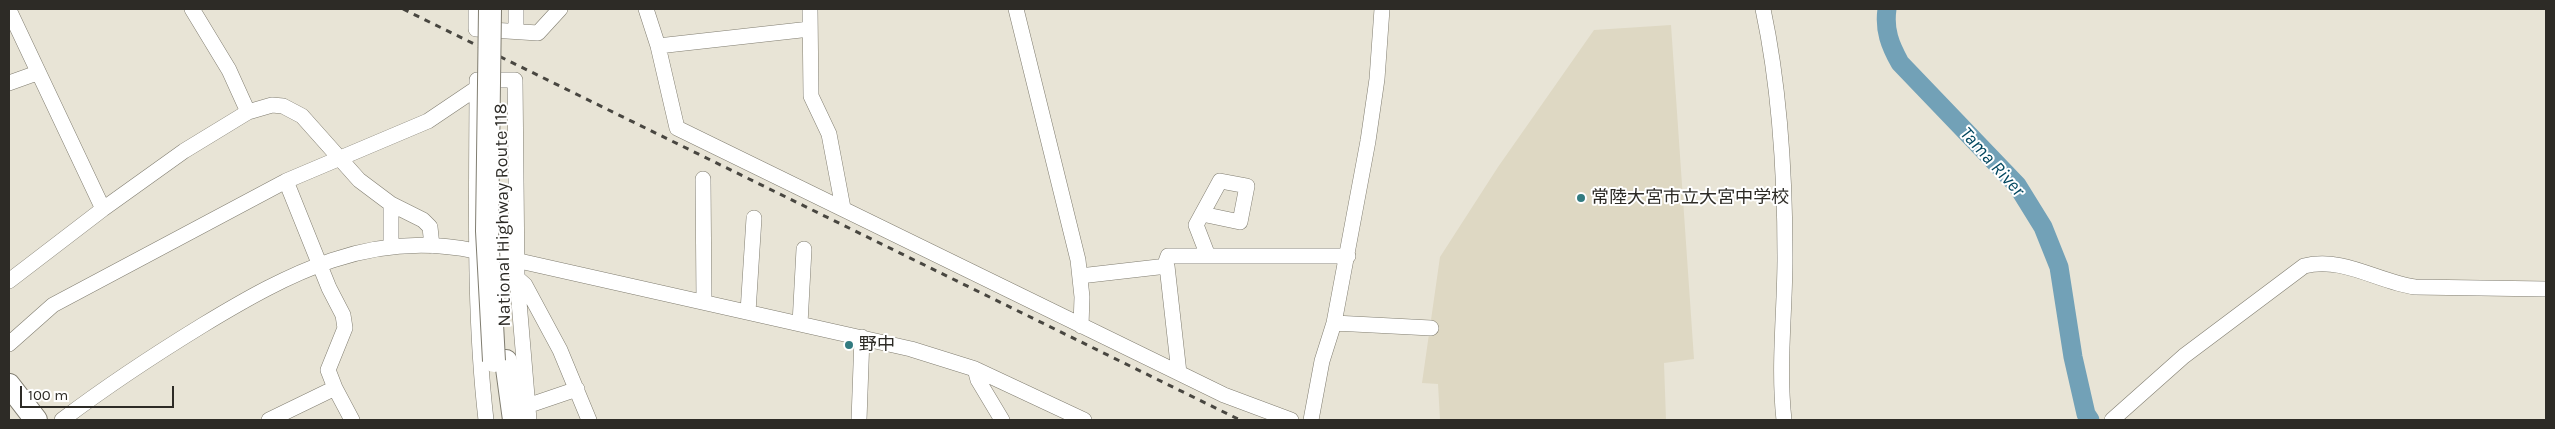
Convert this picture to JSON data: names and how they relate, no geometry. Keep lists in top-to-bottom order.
{
  "streets": {
    "highway": ["National Highway Route 118"]
  },
  "water": ["Tama River"],
  "places": ["常陸大宮市立大宮中学校", "野中"],
  "scale_bar": "100 m"
}
